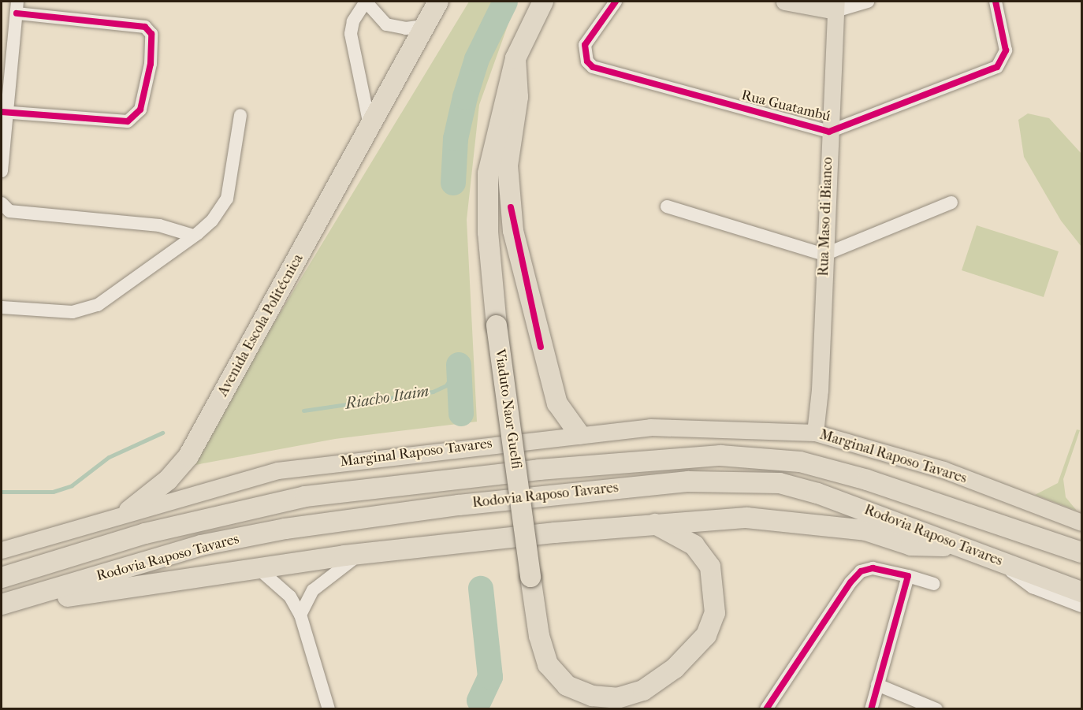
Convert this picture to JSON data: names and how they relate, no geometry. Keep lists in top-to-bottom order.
{
  "streets": {
    "highway": ["Avenida Escola Politécnica", "Viaduto Naor Guelfi", "Rodovia Raposo Tavares"],
    "main road": ["Rua Maso di Bianco", "Marginal Raposo Tavares"],
    "street": ["Rua Guatambú"]
  },
  "crossings": [
    ["Rua Guatambú", "Rua Maso di Bianco"],
    ["Rua Maso di Bianco", "Marginal Raposo Tavares"],
    ["Avenida Escola Politécnica", "Marginal Raposo Tavares"]
  ],
  "water": ["Riacho Itaim"]
}
